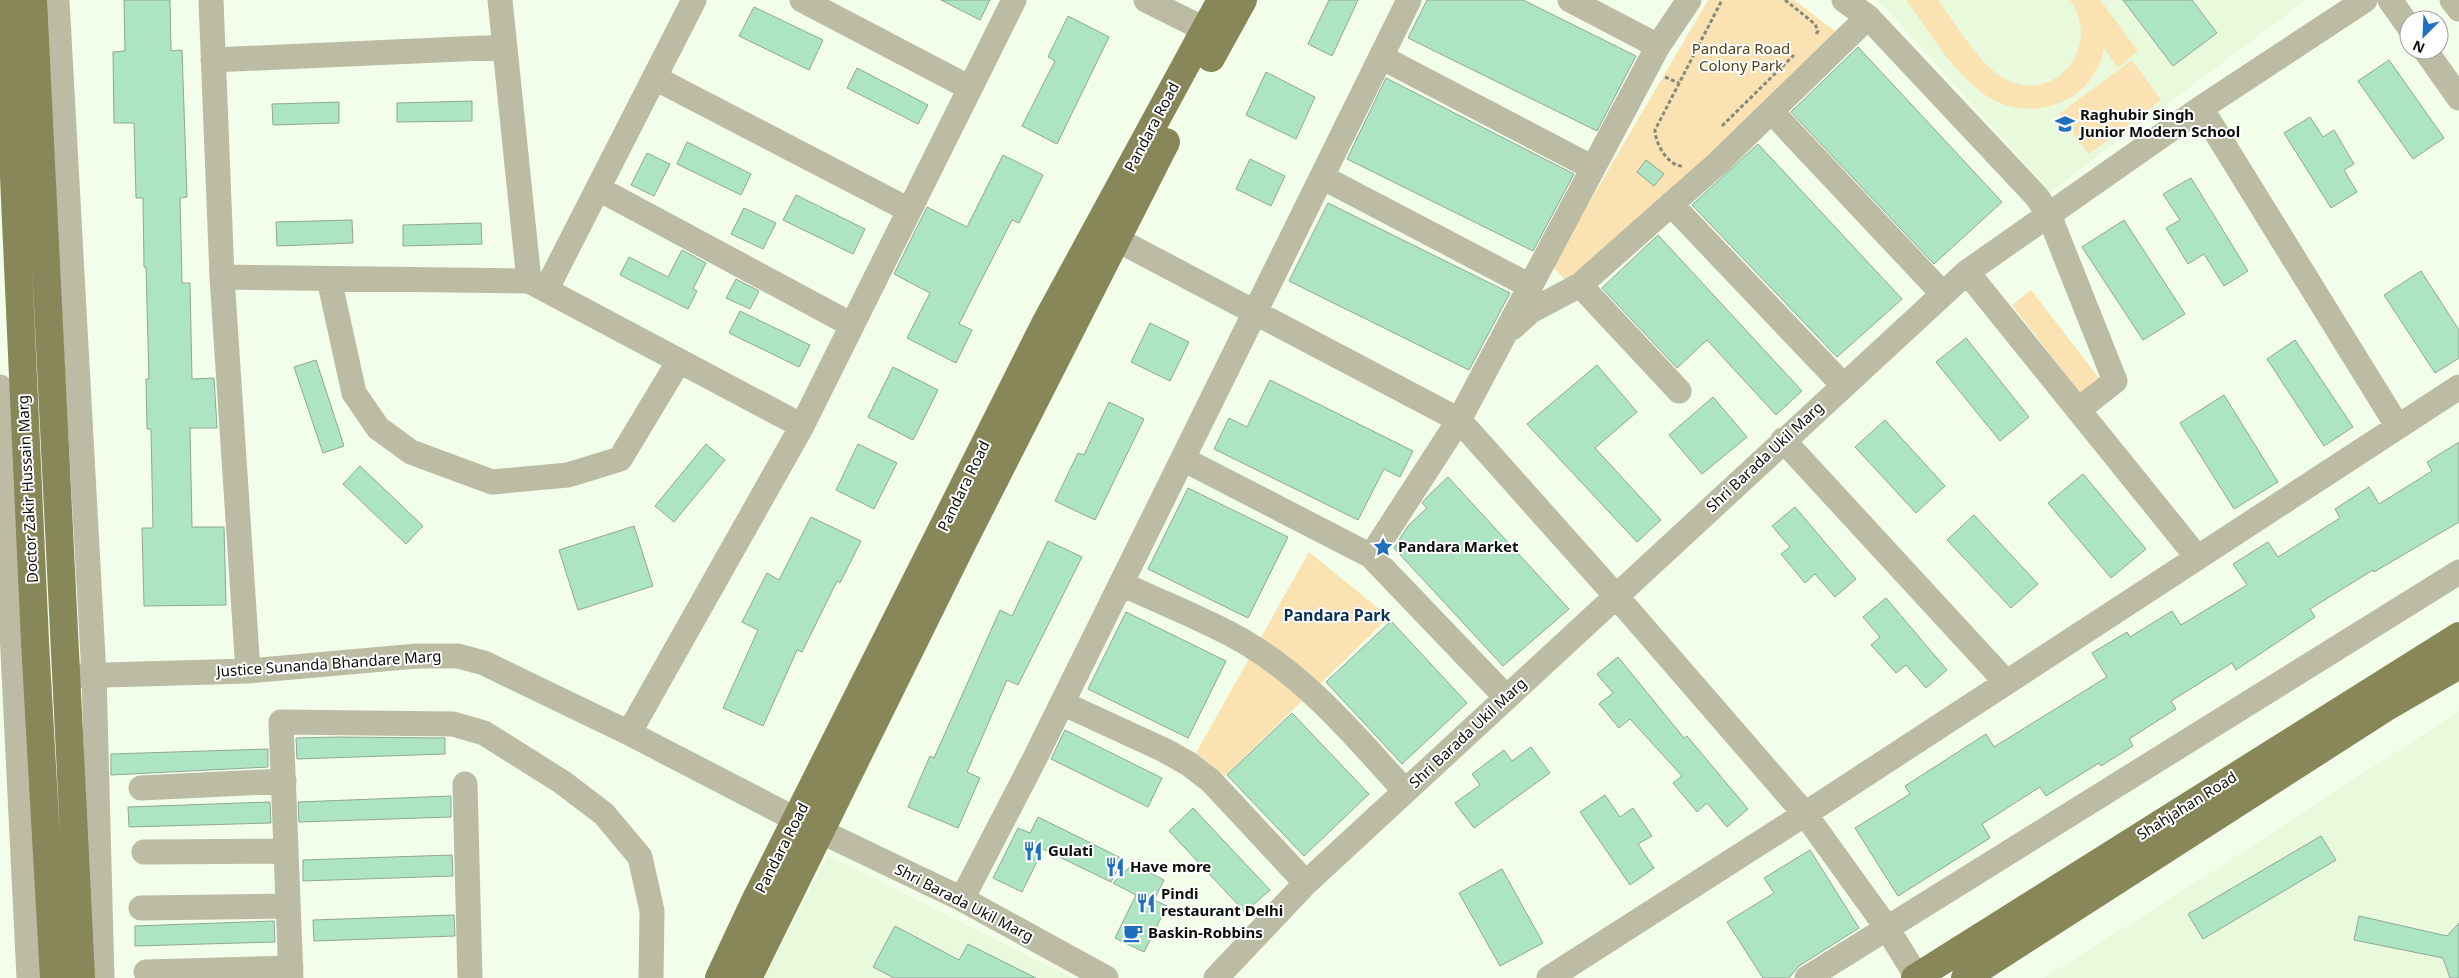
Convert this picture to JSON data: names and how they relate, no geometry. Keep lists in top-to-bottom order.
{
  "streets": {
    "main road": ["Pandara Road", "Doctor Zakir Hussain Marg", "Shahjahan Road"],
    "street": ["Shri Barada Ukil Marg", "Justice Sunanda Bhandare Marg"]
  },
  "crossings": [
    ["Pandara Road", "Shri Barada Ukil Marg"],
    ["Pandara Road", "Justice Sunanda Bhandare Marg"],
    ["Shri Barada Ukil Marg", "Justice Sunanda Bhandare Marg"],
    ["Doctor Zakir Hussain Marg", "Justice Sunanda Bhandare Marg"]
  ],
  "districts": ["Pandara Park"],
  "parks": ["Pandara Road Colony Park"],
  "places": {
    "school or university": ["Raghubir Singh Junior Modern School"],
    "place": ["Pandara Market"],
    "restaurant": ["Gulati", "Have more", "Pindi restaurant Delhi"],
    "cafe": ["Baskin-Robbins"]
  },
  "north": "bottom left"
}
